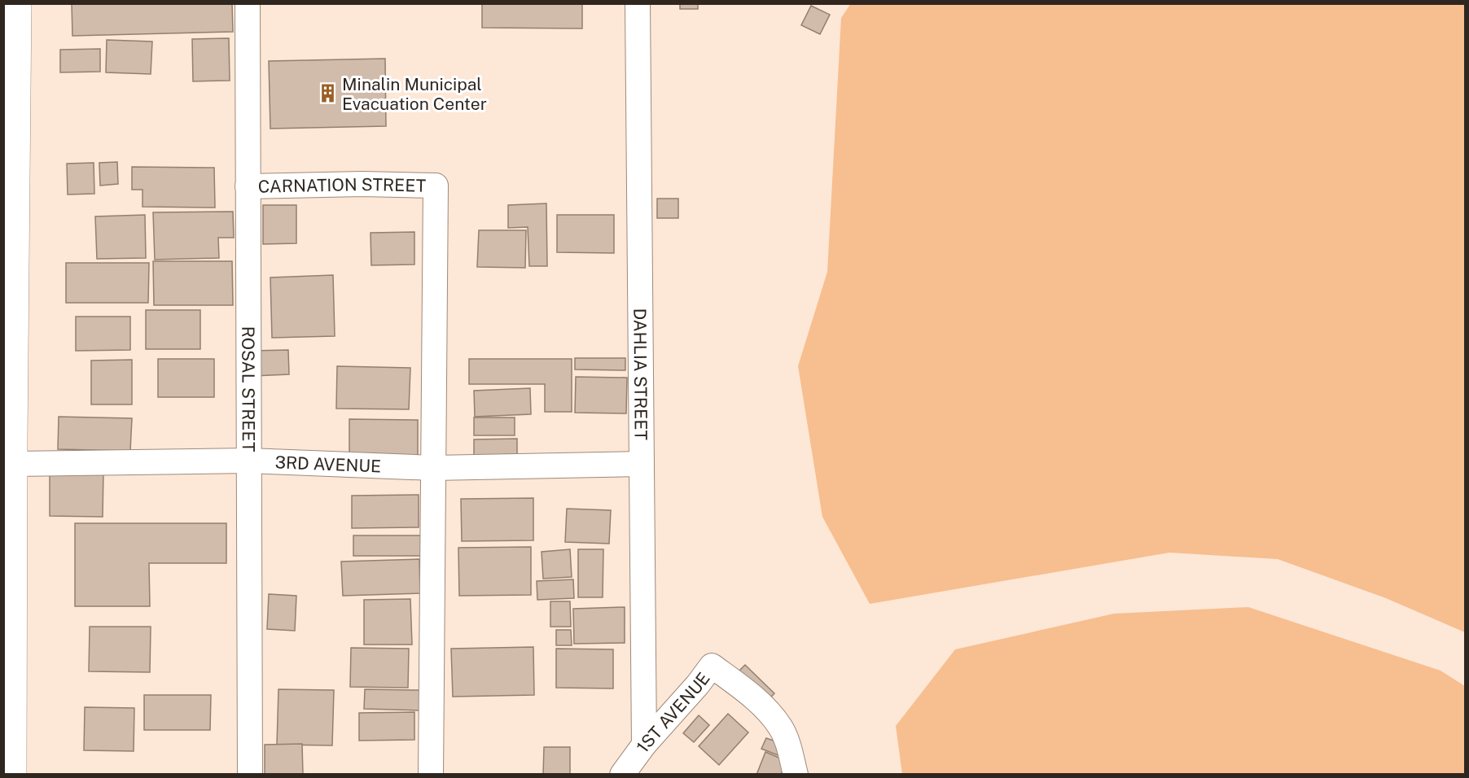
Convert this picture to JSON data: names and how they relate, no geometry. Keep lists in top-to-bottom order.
{
  "streets": {
    "street": [
      "CARNATION STREET",
      "DAHLIA STREET",
      "ROSAL STREET",
      "3RD AVENUE",
      "1ST AVENUE"
    ]
  },
  "crossings": [
    ["CARNATION STREET", "ROSAL STREET"],
    ["CARNATION STREET", "3RD AVENUE"],
    ["DAHLIA STREET", "3RD AVENUE"],
    ["DAHLIA STREET", "1ST AVENUE"],
    ["ROSAL STREET", "3RD AVENUE"]
  ],
  "places": {
    "building": ["Minalin Municipal Evacuation Center"]
  }
}
